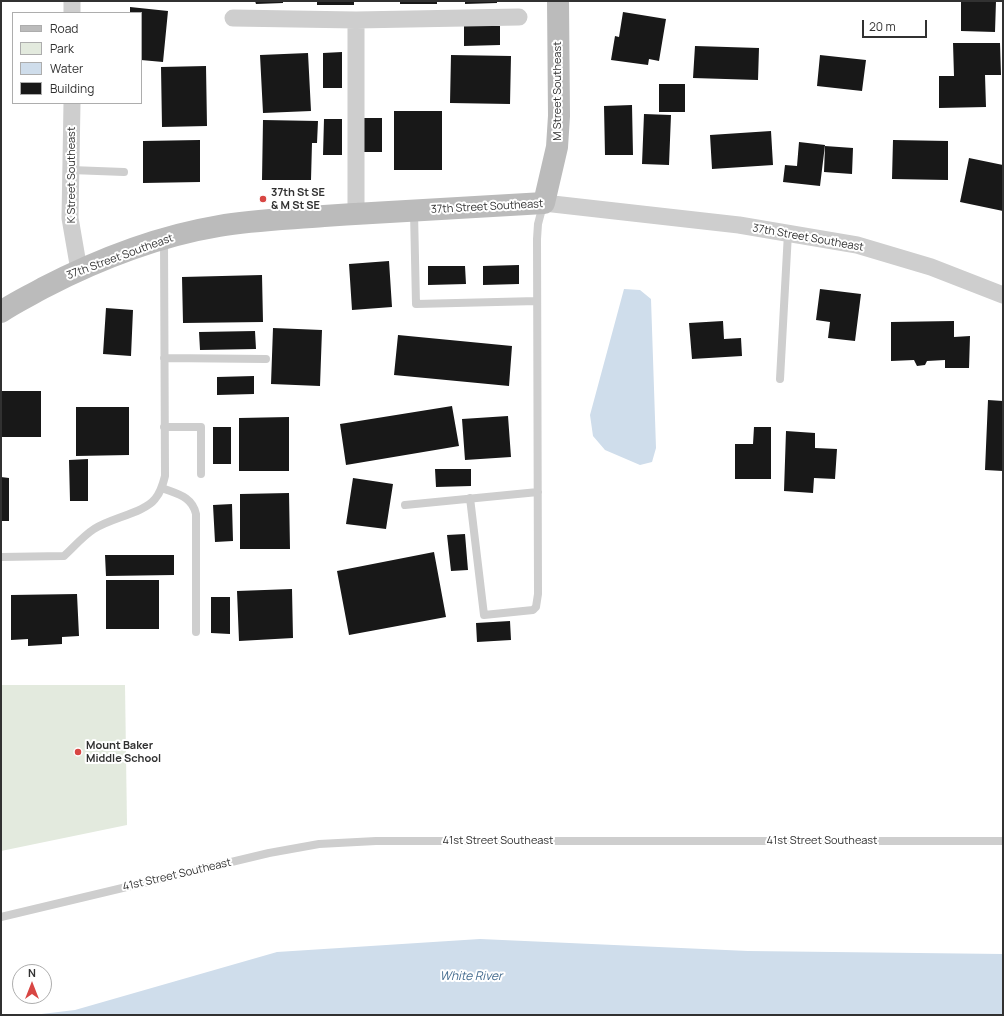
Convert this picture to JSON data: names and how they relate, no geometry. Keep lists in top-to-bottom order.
{
  "streets": {
    "street": ["M Street Southeast", "K Street Southeast", "37th Street Southeast"],
    "lane": ["41st Street Southeast"]
  },
  "crossings": [
    ["M Street Southeast", "37th Street Southeast"],
    ["K Street Southeast", "37th Street Southeast"]
  ],
  "water": ["White River"],
  "places": ["37th St SE & M St SE", "Mount Baker Middle School"],
  "legend": [
    "Road",
    "Park",
    "Water",
    "Building"
  ],
  "scale_bar": "20 m",
  "north": "top"
}
